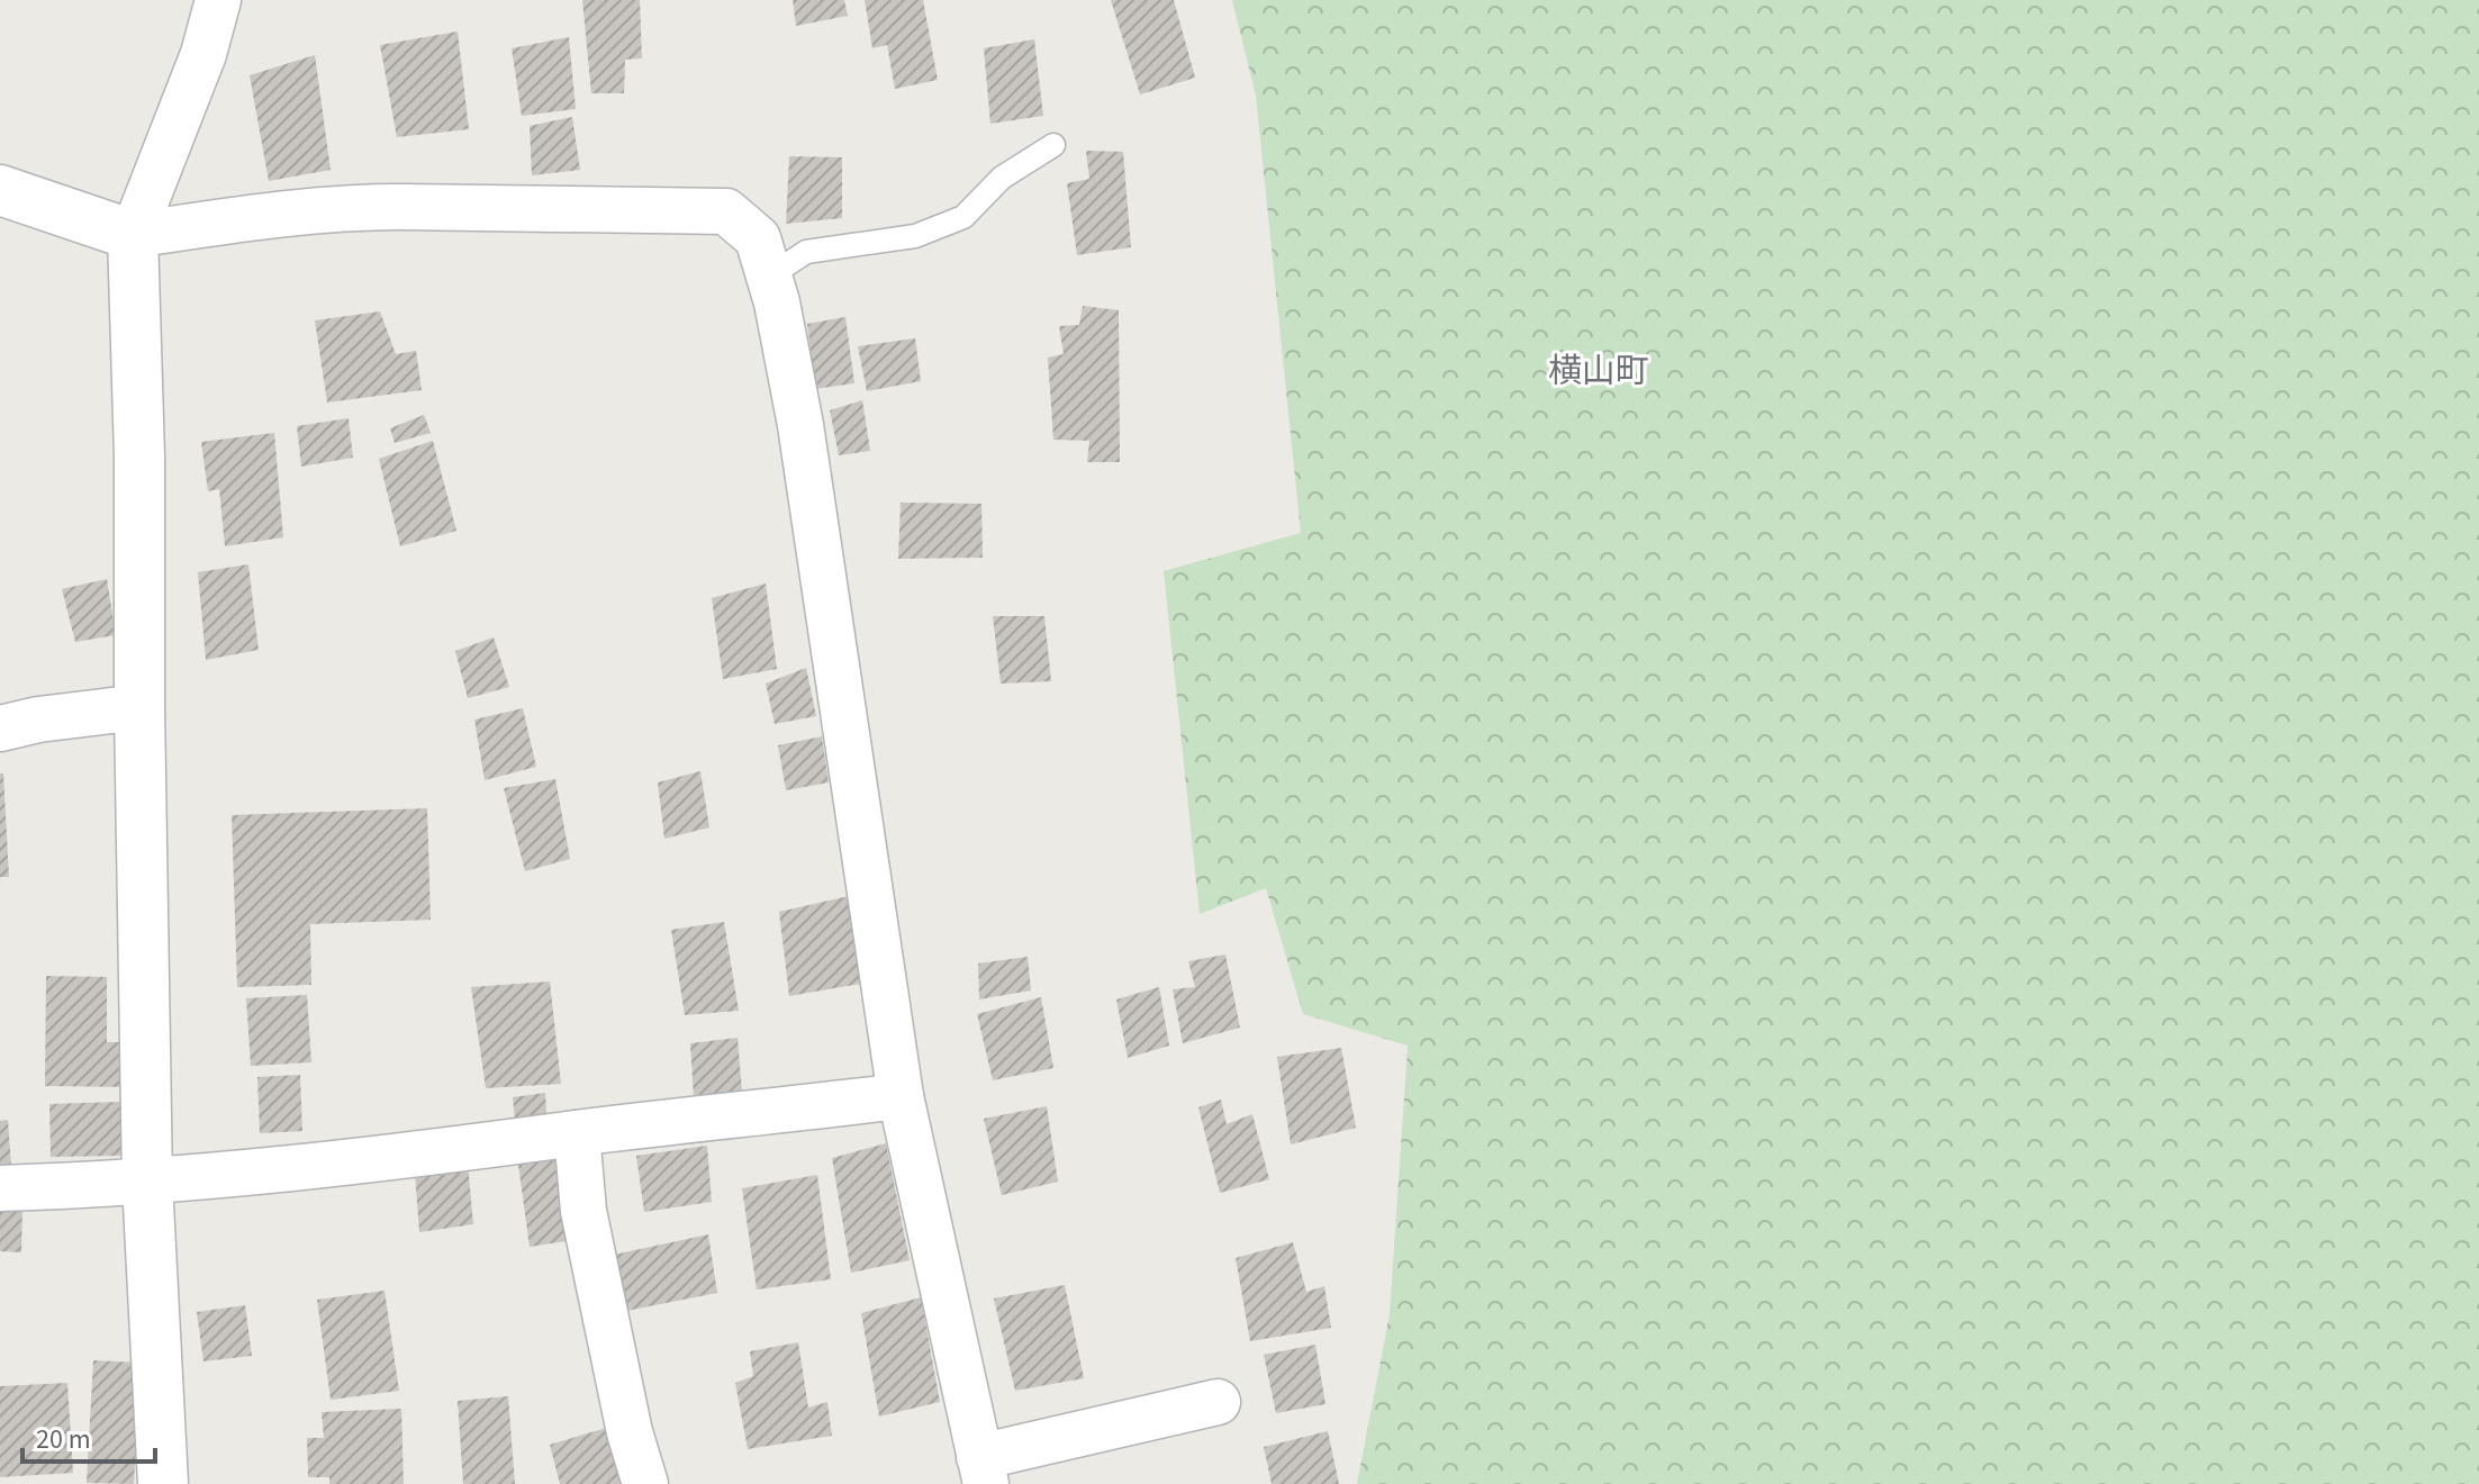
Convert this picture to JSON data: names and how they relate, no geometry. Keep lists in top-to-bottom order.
{
  "districts": ["横山町"],
  "scale_bar": "20 m"
}
